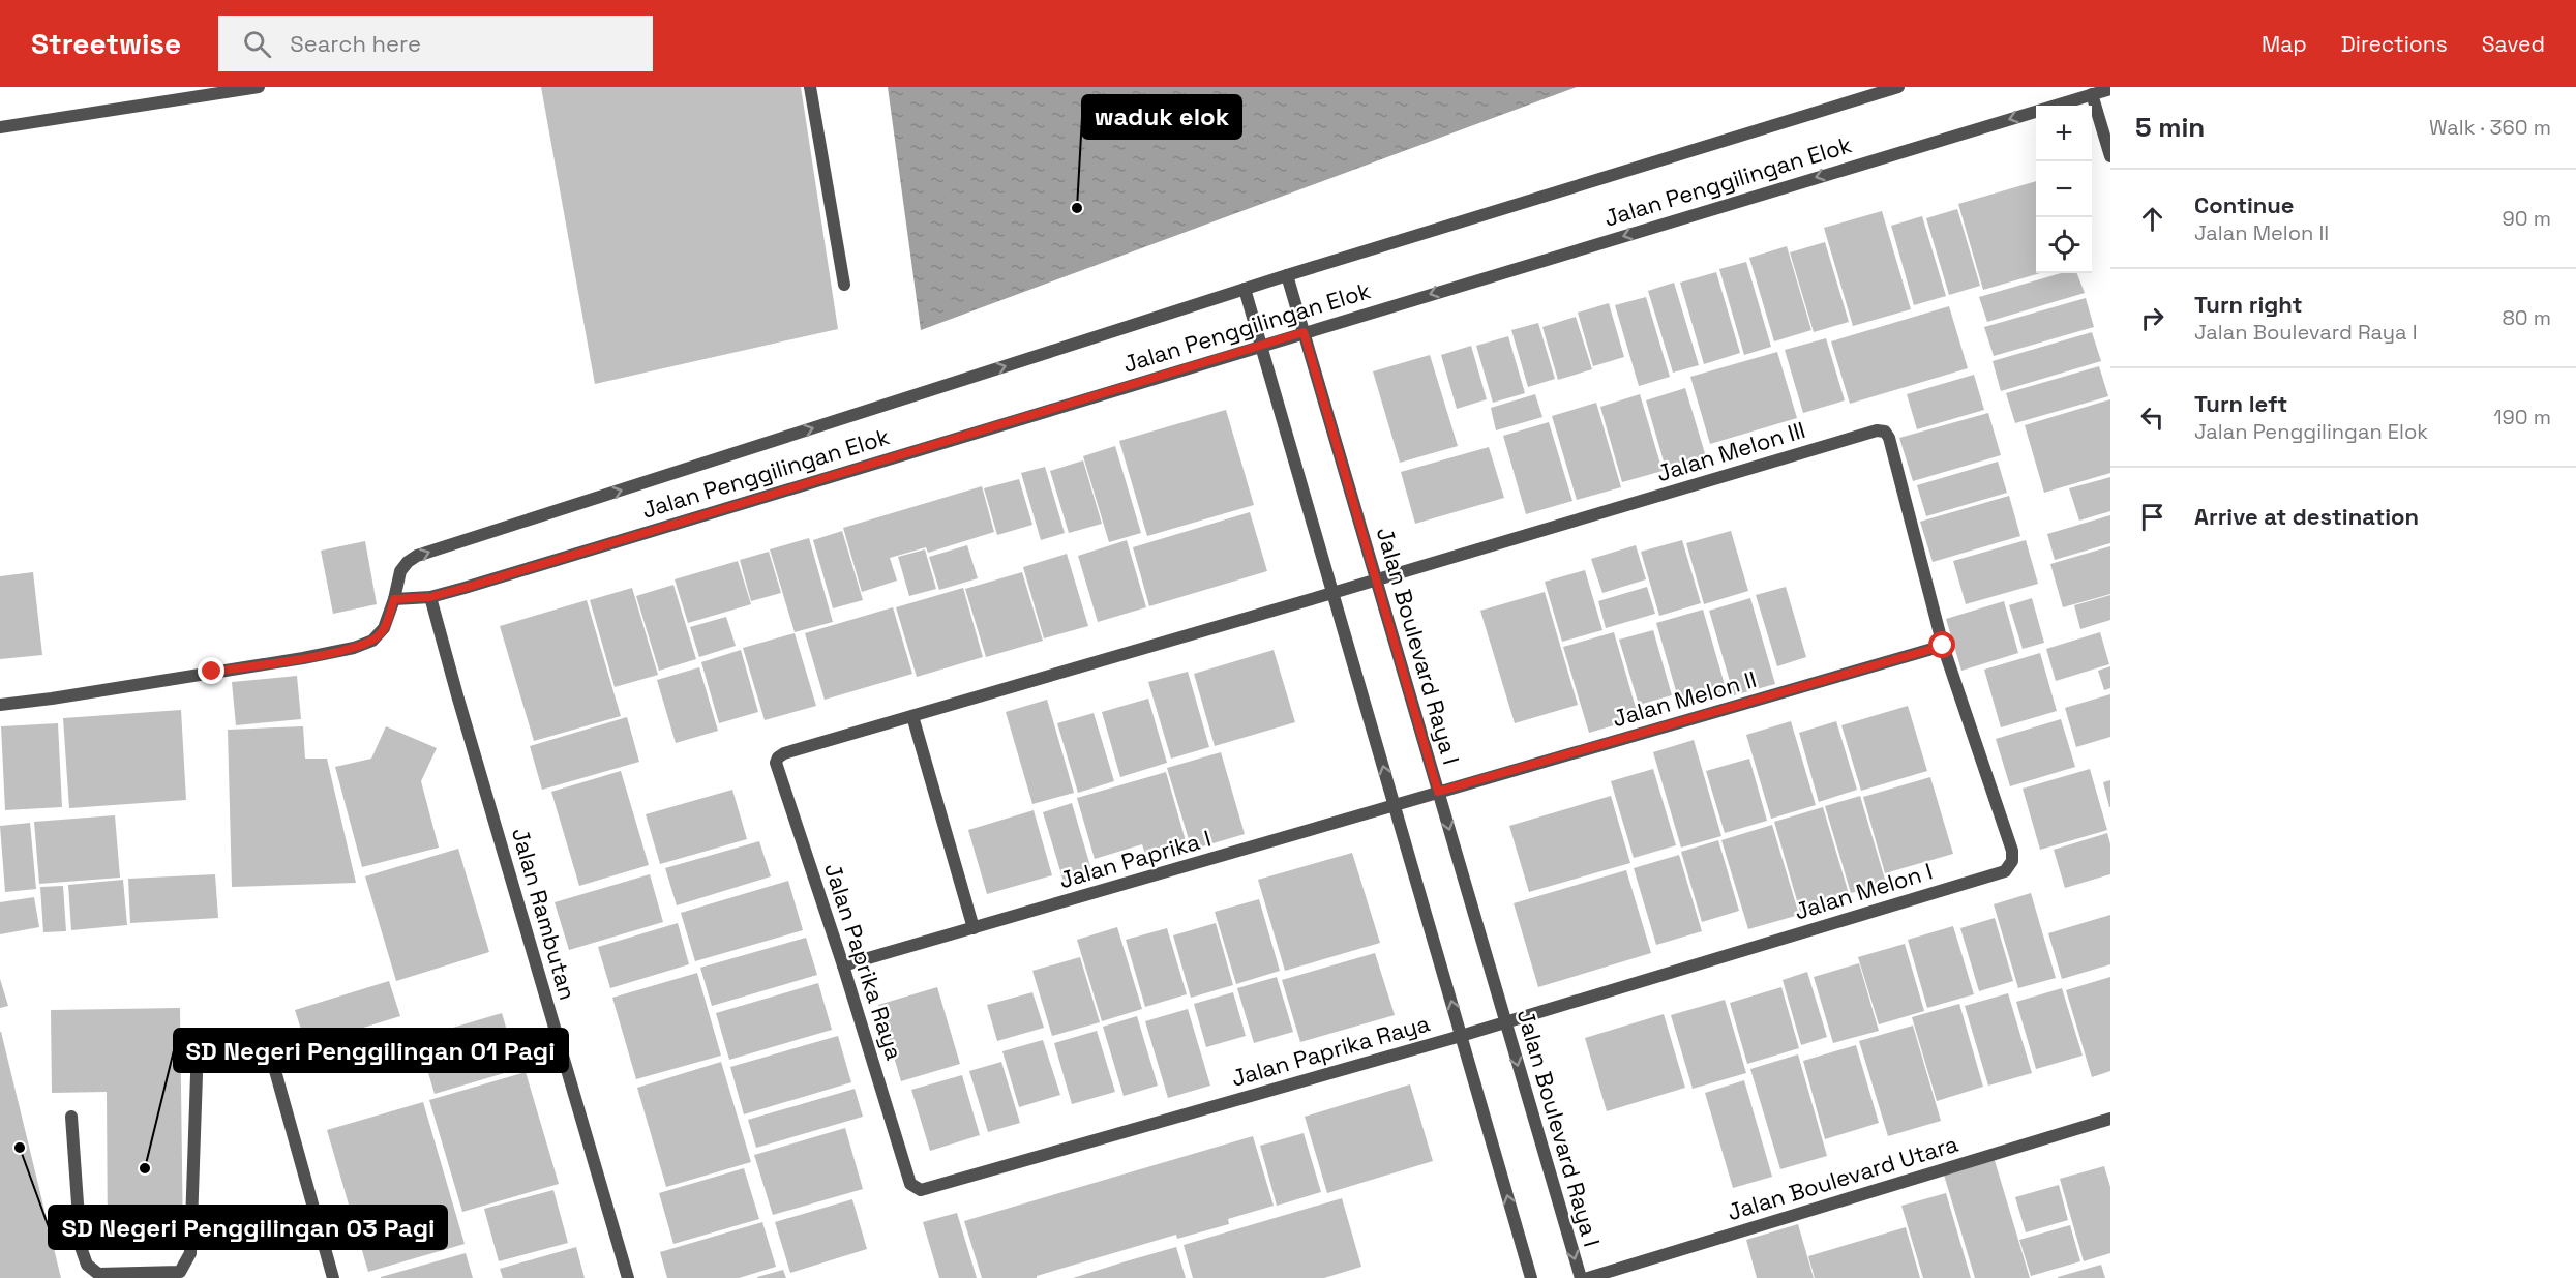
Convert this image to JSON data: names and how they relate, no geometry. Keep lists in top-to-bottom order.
{
  "streets": {
    "street": [
      "Jalan Penggilingan Elok",
      "Jalan Melon III",
      "Jalan Boulevard Raya I",
      "Jalan Melon II",
      "Jalan Paprika I",
      "Jalan Melon I",
      "Jalan Rambutan",
      "Jalan Paprika Raya",
      "Jalan Boulevard Utara"
    ]
  },
  "crossings": [
    ["Jalan Penggilingan Elok", "Jalan Boulevard Raya I"],
    ["Jalan Penggilingan Elok", "Jalan Rambutan"],
    ["Jalan Melon III", "Jalan Boulevard Raya I"],
    ["Jalan Melon III", "Jalan Melon II"],
    ["Jalan Melon III", "Jalan Melon I"],
    ["Jalan Melon III", "Jalan Paprika Raya"],
    ["Jalan Boulevard Raya I", "Jalan Melon II"],
    ["Jalan Boulevard Raya I", "Jalan Paprika I"],
    ["Jalan Boulevard Raya I", "Jalan Melon I"],
    ["Jalan Boulevard Raya I", "Jalan Paprika Raya"],
    ["Jalan Melon II", "Jalan Paprika I"],
    ["Jalan Melon II", "Jalan Melon I"],
    ["Jalan Paprika I", "Jalan Paprika Raya"],
    ["Jalan Melon I", "Jalan Paprika Raya"]
  ],
  "places": ["waduk elok", "SD Negeri Penggilingan 03 Pagi", "SD Negeri Penggilingan 01 Pagi"],
  "page": {
    "header": "Streetwise",
    "search": "Search here",
    "nav": ["Map", "Directions", "Saved"],
    "heading": ["5 min", "Walk · 360 m"],
    "map_buttons": ["+", "−"],
    "list": [
      ["Continue", "Jalan Melon II", "90 m"],
      ["Turn right", "Jalan Boulevard Raya I", "80 m"],
      ["Turn left", "Jalan Penggilingan Elok", "190 m"],
      "Arrive at destination"
    ]
  }
}
